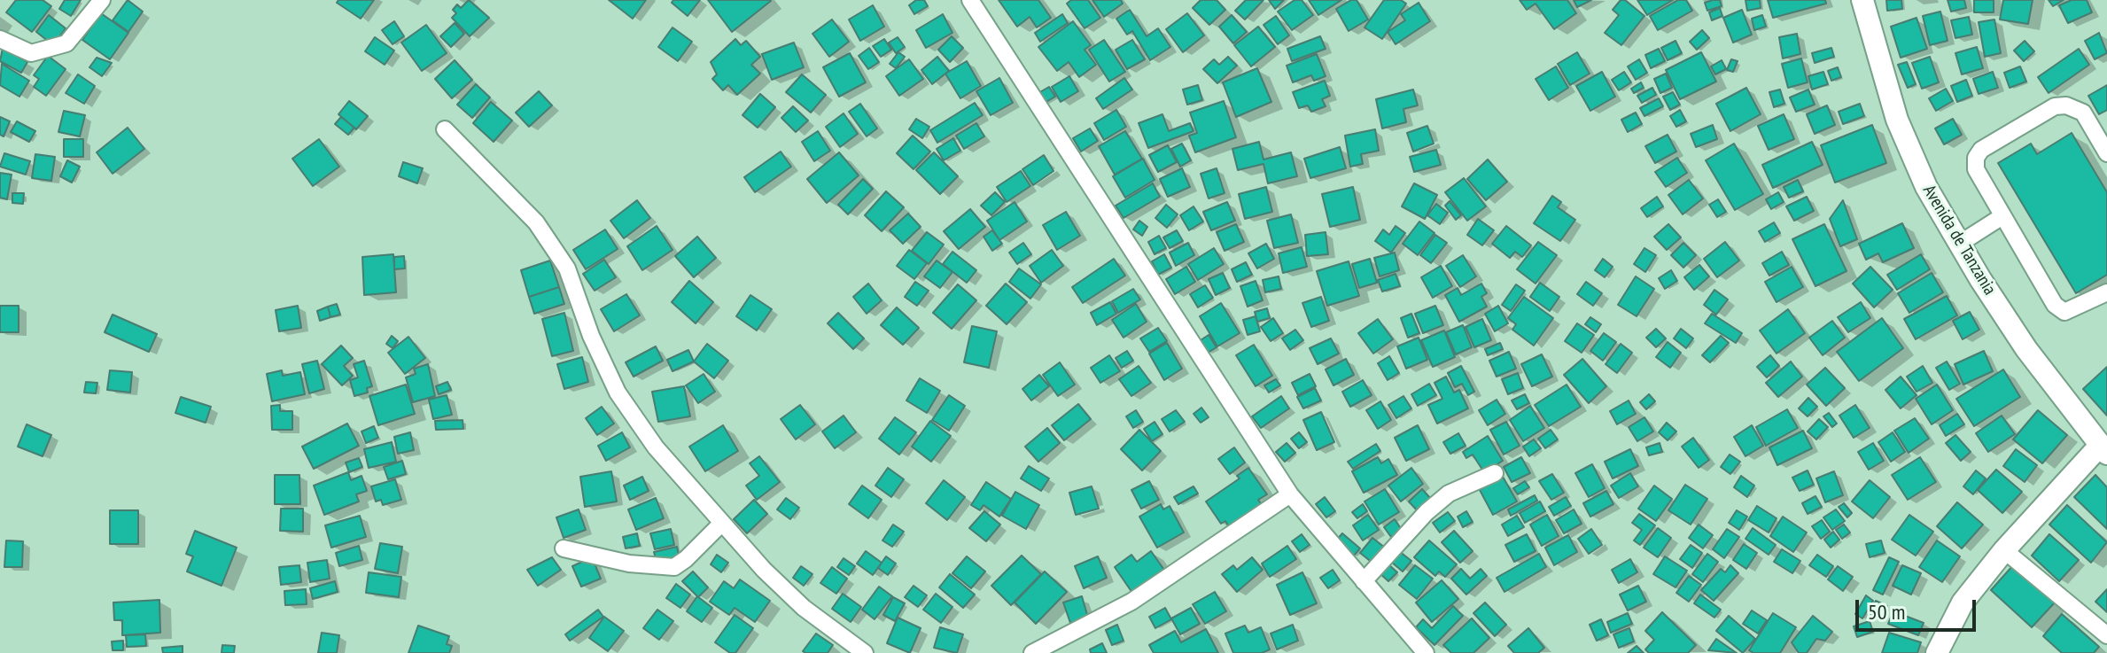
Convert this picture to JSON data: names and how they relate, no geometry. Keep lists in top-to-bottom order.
{
  "streets": {
    "main road": ["Avenida de Tanzania"]
  },
  "scale_bar": "50 m"
}
